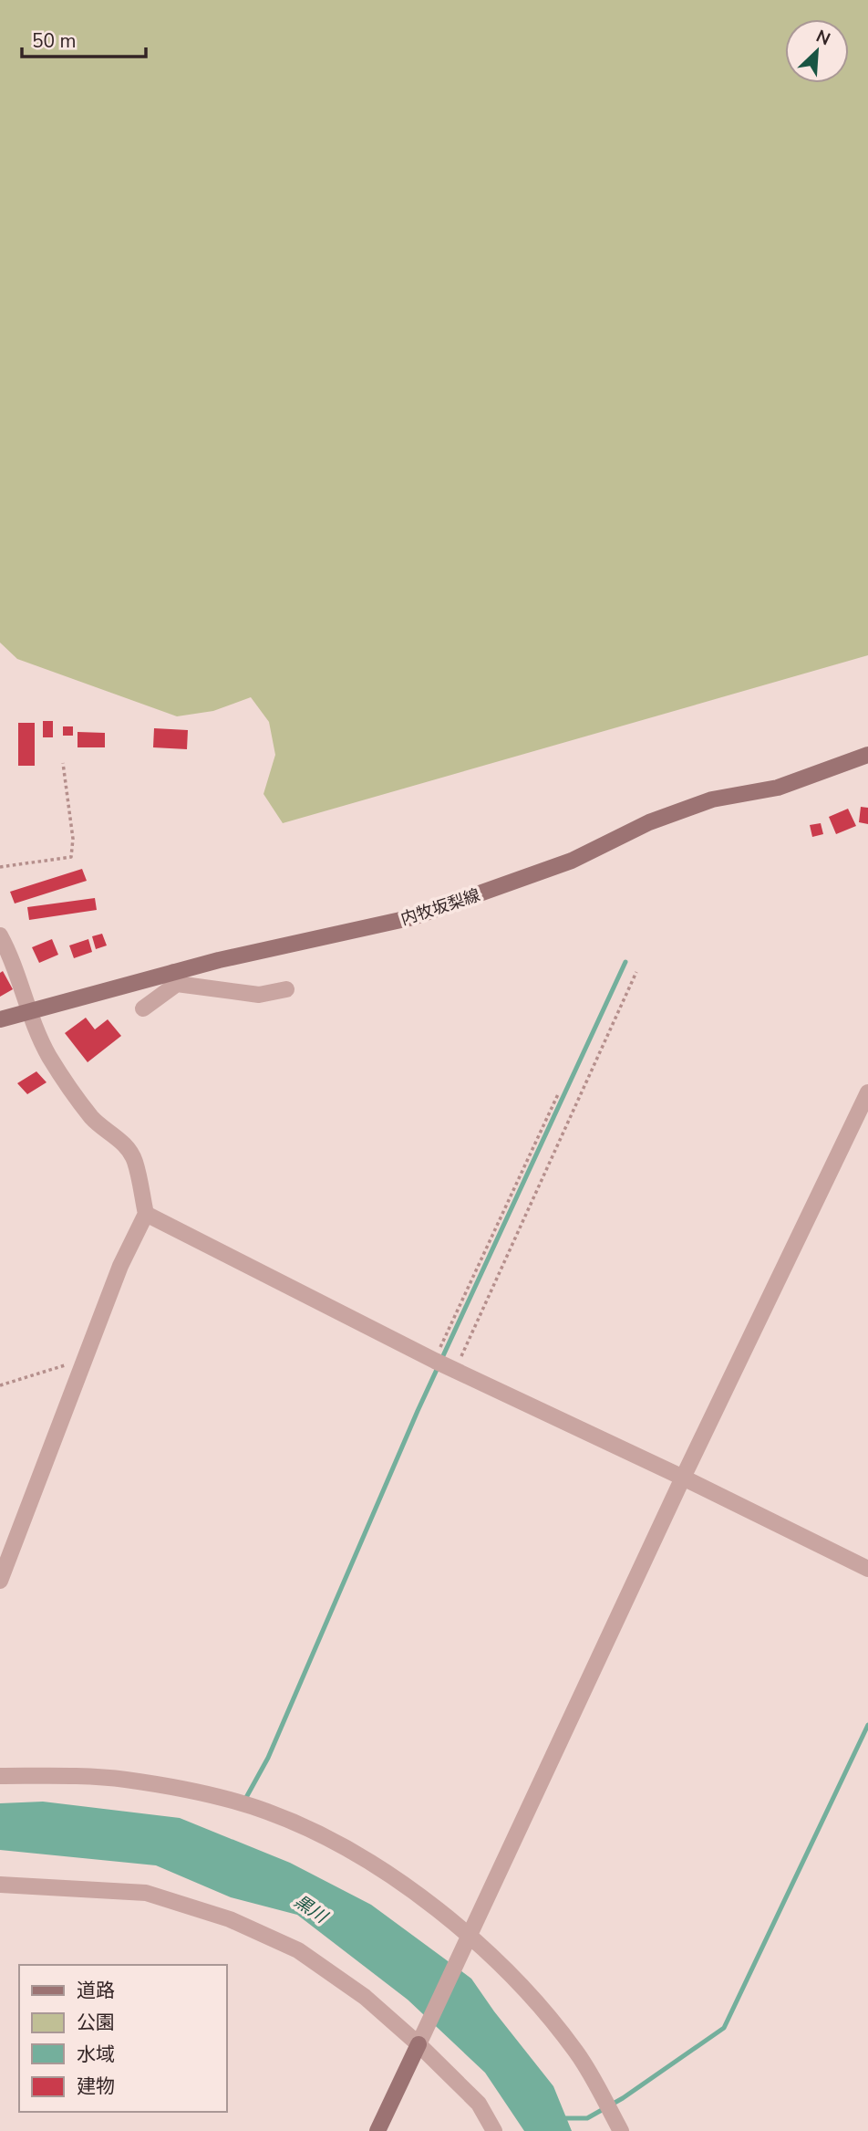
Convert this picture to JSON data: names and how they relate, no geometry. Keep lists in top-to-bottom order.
{
  "streets": {
    "main road": ["内牧坂梨線"]
  },
  "water": ["黒川"],
  "legend": [
    "道路",
    "公園",
    "水域",
    "建物"
  ],
  "scale_bar": "50 m",
  "north": "top right"
}
